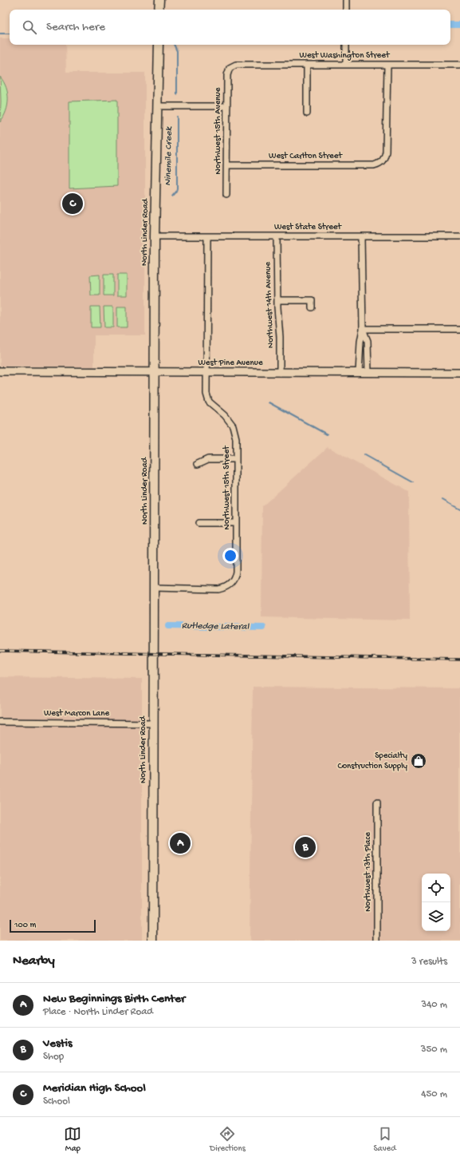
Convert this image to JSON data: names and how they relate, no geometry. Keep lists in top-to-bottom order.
{
  "streets": {
    "main road": ["North Linder Road"],
    "street": [
      "West Washington Street",
      "Northwest 15th Avenue",
      "West Carlton Street",
      "West State Street",
      "Northwest 14th Avenue",
      "West Pine Avenue",
      "Northwest 15th Street",
      "West Marcon Lane",
      "Northwest 13th Place"
    ]
  },
  "crossings": [
    ["West Washington Street", "Northwest 15th Avenue"],
    ["West Washington Street", "West Carlton Street"],
    ["Northwest 15th Avenue", "West Carlton Street"],
    ["West State Street", "North Linder Road"],
    ["West State Street", "Northwest 14th Avenue"],
    ["North Linder Road", "West Pine Avenue"],
    ["North Linder Road", "Northwest 15th Street"],
    ["North Linder Road", "West Marcon Lane"],
    ["Northwest 14th Avenue", "West Pine Avenue"]
  ],
  "water": ["Ninemile Creek", "Rutledge Lateral"],
  "places": {
    "shop": ["Specialty Construction Supply"]
  },
  "scale_bar": "100 m",
  "page": {
    "search": "Search here",
    "pins": ["C", "A", "B"],
    "scale": "100 m",
    "heading": ["Nearby", "3 results"],
    "list": [
      {
        "mark": "A",
        "name": "New Beginnings Birth Center",
        "note": "Place · North Linder Road",
        "value": "340 m"
      },
      {
        "mark": "B",
        "name": "Vestis",
        "note": "Shop",
        "value": "350 m"
      },
      {
        "mark": "C",
        "name": "Meridian High School",
        "note": "School",
        "value": "450 m"
      }
    ],
    "nav": ["Map", "Directions", "Saved"]
  }
}
